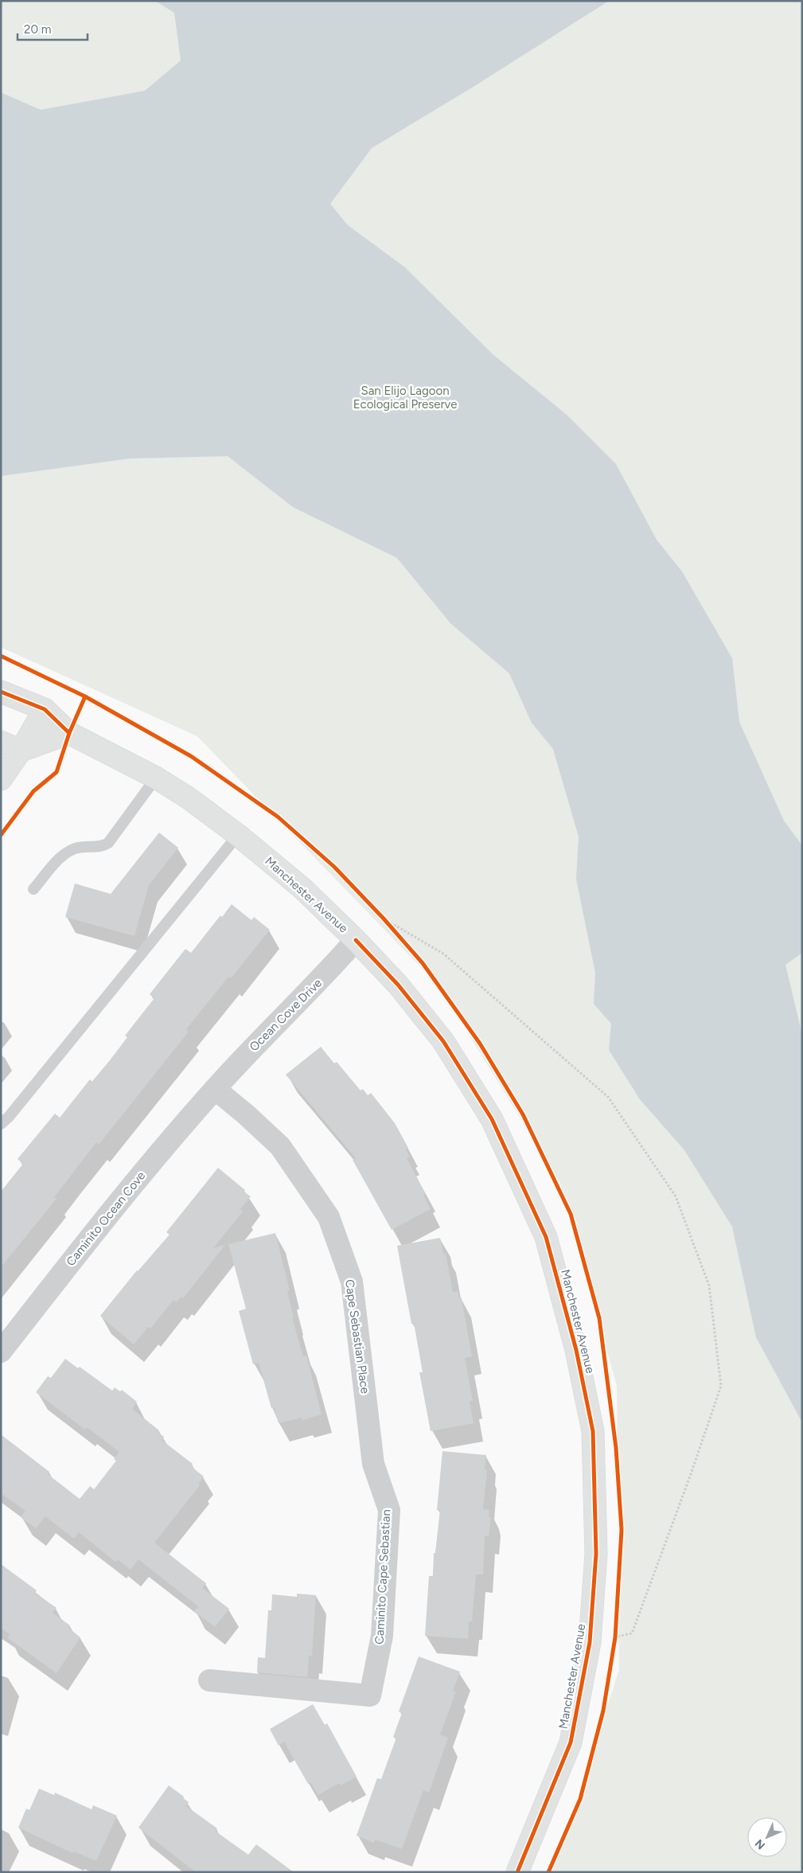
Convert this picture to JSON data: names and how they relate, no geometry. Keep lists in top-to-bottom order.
{
  "streets": {
    "main road": ["Manchester Avenue"],
    "street": [
      "Ocean Cove Drive",
      "Caminito Ocean Cove",
      "Cape Sebastian Place",
      "Caminito Cape Sebastian"
    ]
  },
  "crossings": [
    ["Manchester Avenue", "Ocean Cove Drive"],
    ["Ocean Cove Drive", "Caminito Ocean Cove"],
    ["Ocean Cove Drive", "Cape Sebastian Place"],
    ["Caminito Ocean Cove", "Cape Sebastian Place"],
    ["Cape Sebastian Place", "Caminito Cape Sebastian"]
  ],
  "parks": ["San Elijo Lagoon Ecological Preserve"],
  "scale_bar": "20 m",
  "north": "bottom left"
}
